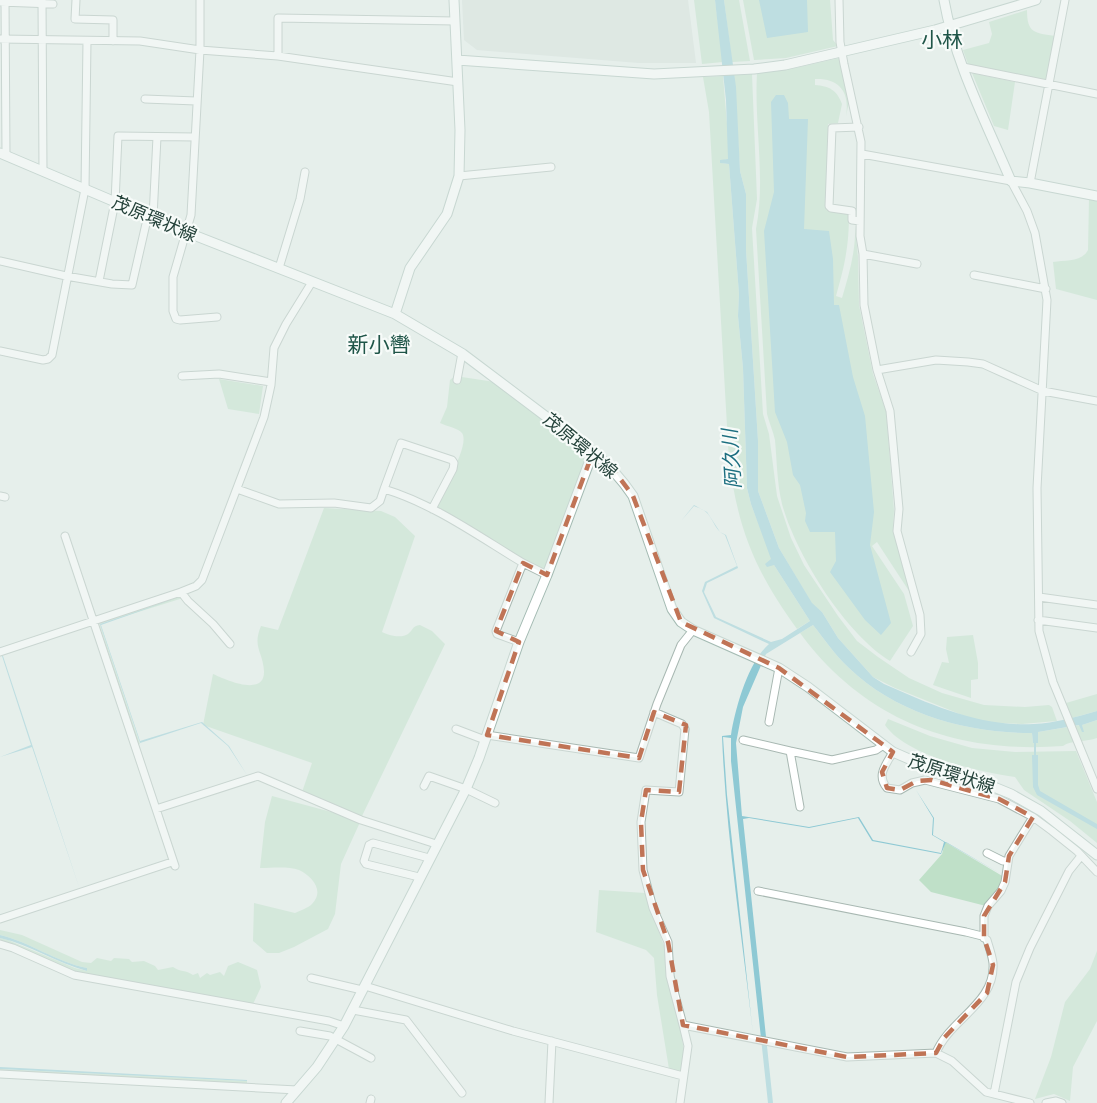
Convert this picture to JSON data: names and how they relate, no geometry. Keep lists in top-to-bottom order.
{
  "streets": {
    "street": ["茂原環状線"]
  },
  "districts": ["小林", "新小轡"],
  "water": ["阿久川"]
}
